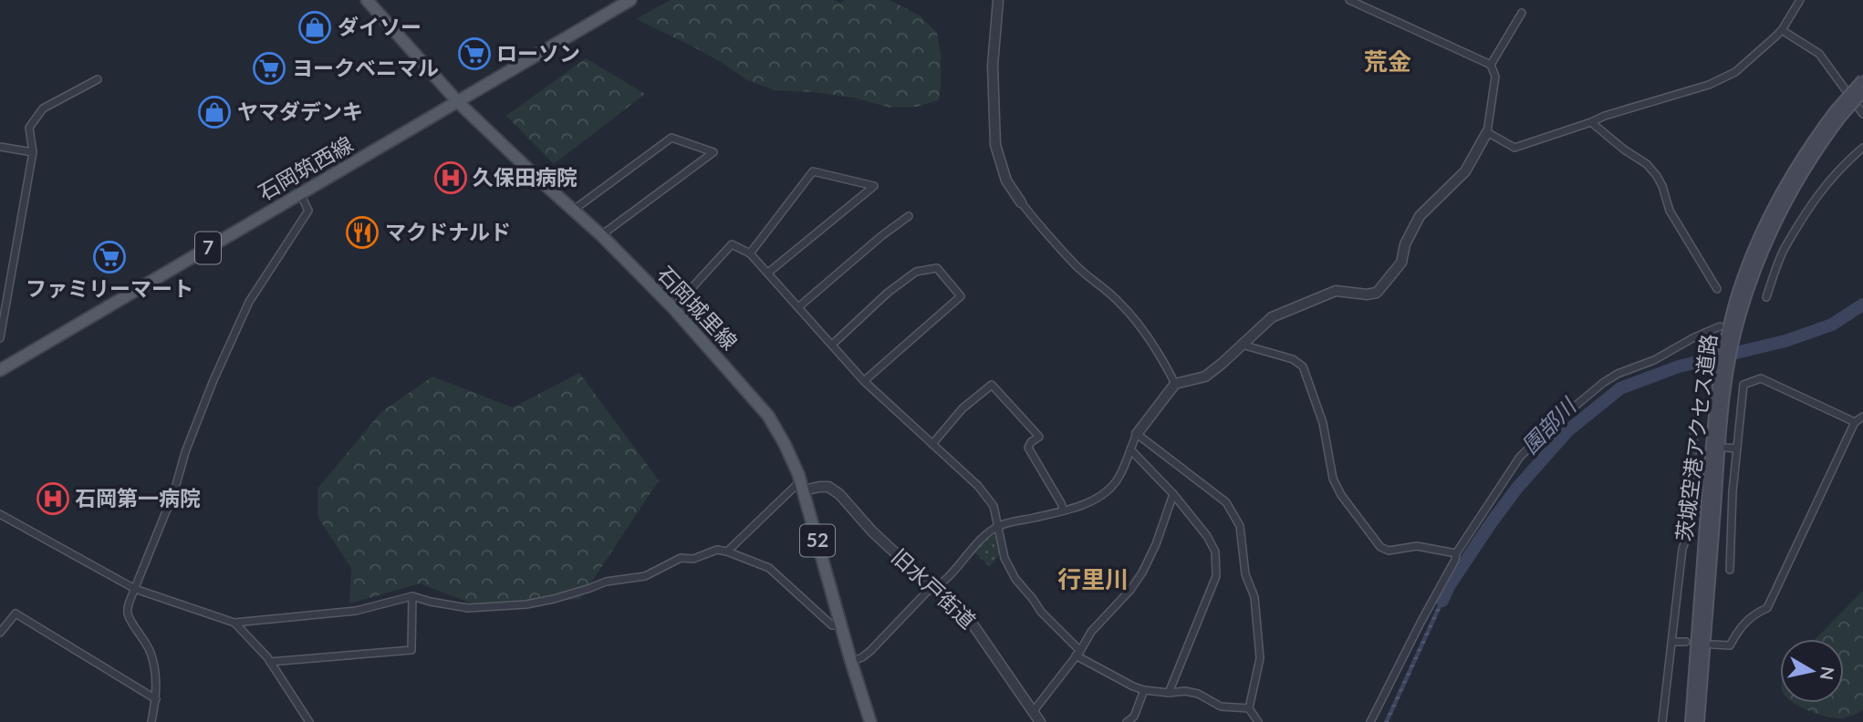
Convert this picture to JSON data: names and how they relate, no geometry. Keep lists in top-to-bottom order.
{
  "streets": {
    "main road": [
      "石岡筑西線",
      "7",
      "石岡城里線",
      "茨城空港アクセス道路",
      "52"
    ],
    "street": ["旧水戸街道"]
  },
  "crossings": [
    ["石岡筑西線", "石岡城里線"],
    ["石岡城里線", "旧水戸街道"]
  ],
  "districts": ["荒金", "行里川"],
  "water": ["園部川"],
  "places": {
    "shop": ["ダイソー", "ヤマダデンキ"],
    "supermarket": ["ローソン", "ヨークベニマル", "ファミリーマート"],
    "hospital": ["久保田病院", "石岡第一病院"],
    "restaurant": ["マクドナルド"]
  },
  "north": "right"
}
